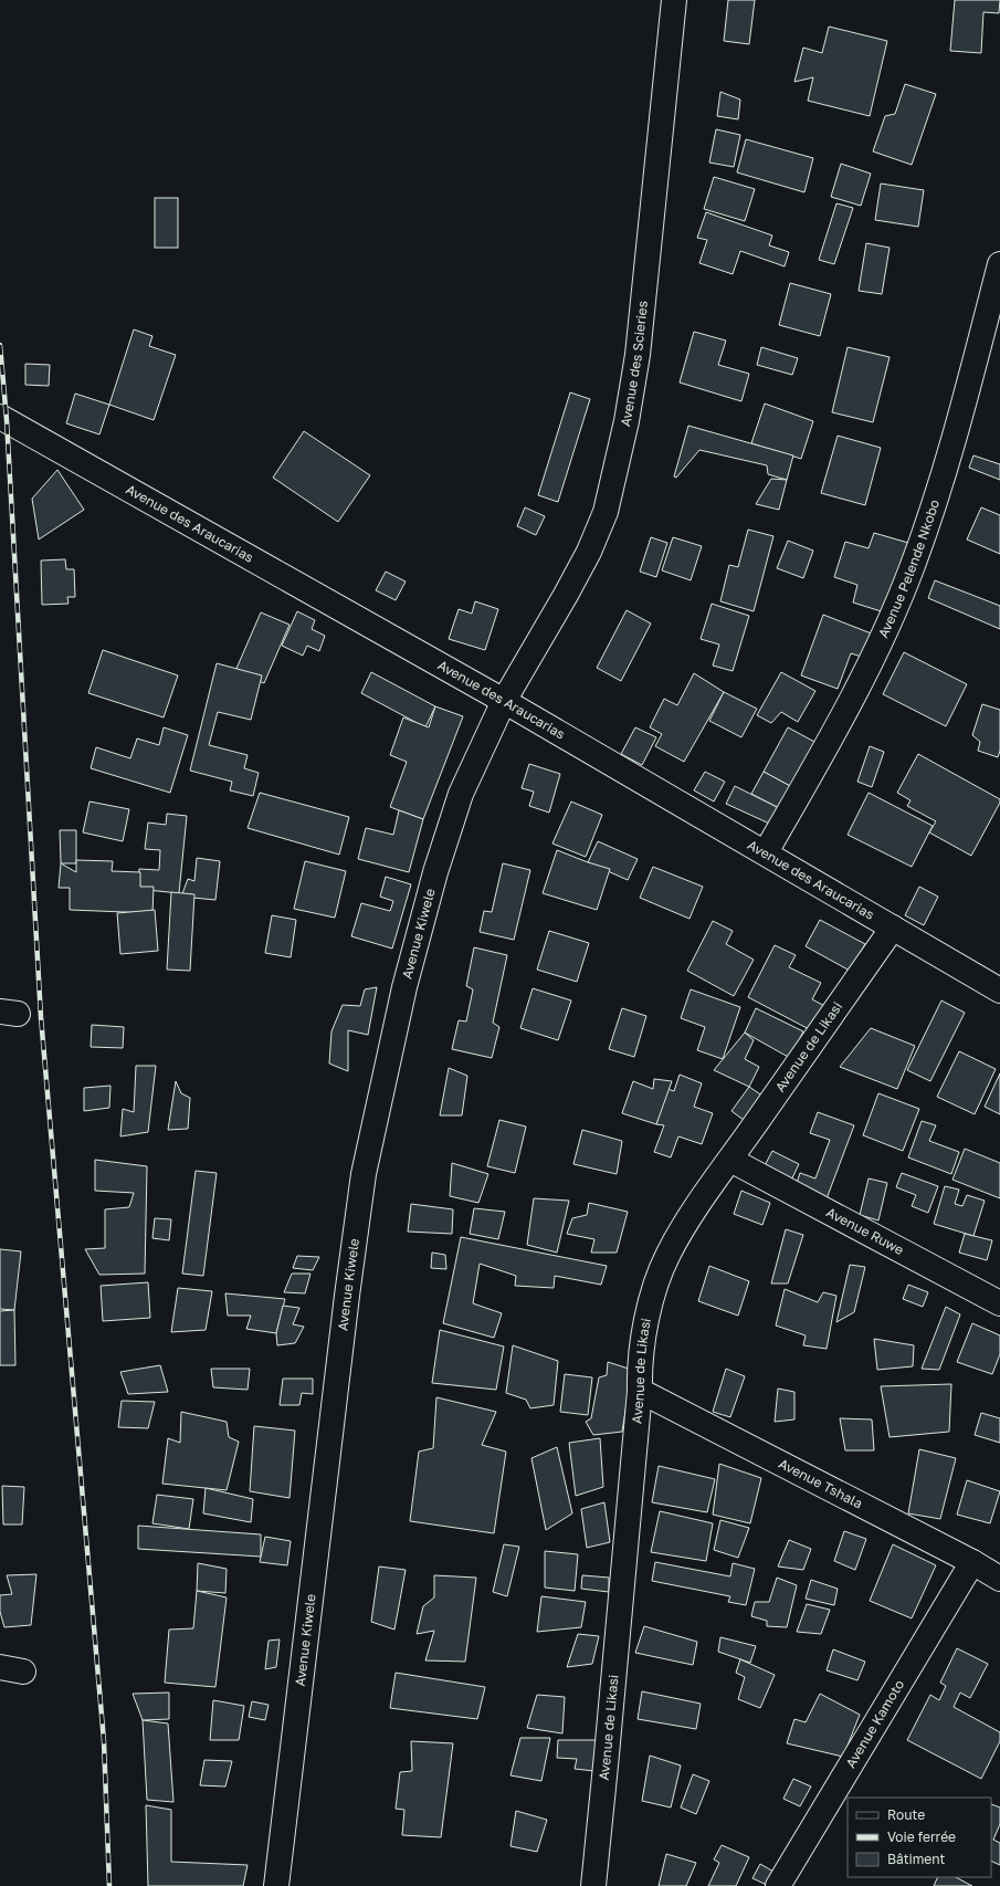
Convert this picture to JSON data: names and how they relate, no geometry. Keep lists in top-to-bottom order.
{
  "streets": {
    "street": [
      "Avenue des Scieries",
      "Avenue des Araucarias",
      "Avenue Pelende Nkobo",
      "Avenue Kiwele",
      "Avenue de Likasi",
      "Avenue Ruwe",
      "Avenue Tshala",
      "Avenue Kamoto"
    ]
  },
  "crossings": [
    ["Avenue des Scieries", "Avenue des Araucarias"],
    ["Avenue des Scieries", "Avenue Kiwele"],
    ["Avenue des Araucarias", "Avenue Pelende Nkobo"],
    ["Avenue des Araucarias", "Avenue Kiwele"],
    ["Avenue des Araucarias", "Avenue de Likasi"],
    ["Avenue de Likasi", "Avenue Ruwe"],
    ["Avenue de Likasi", "Avenue Tshala"],
    ["Avenue Tshala", "Avenue Kamoto"]
  ],
  "legend": ["Route", "Voie ferrée", "Bâtiment"]
}
